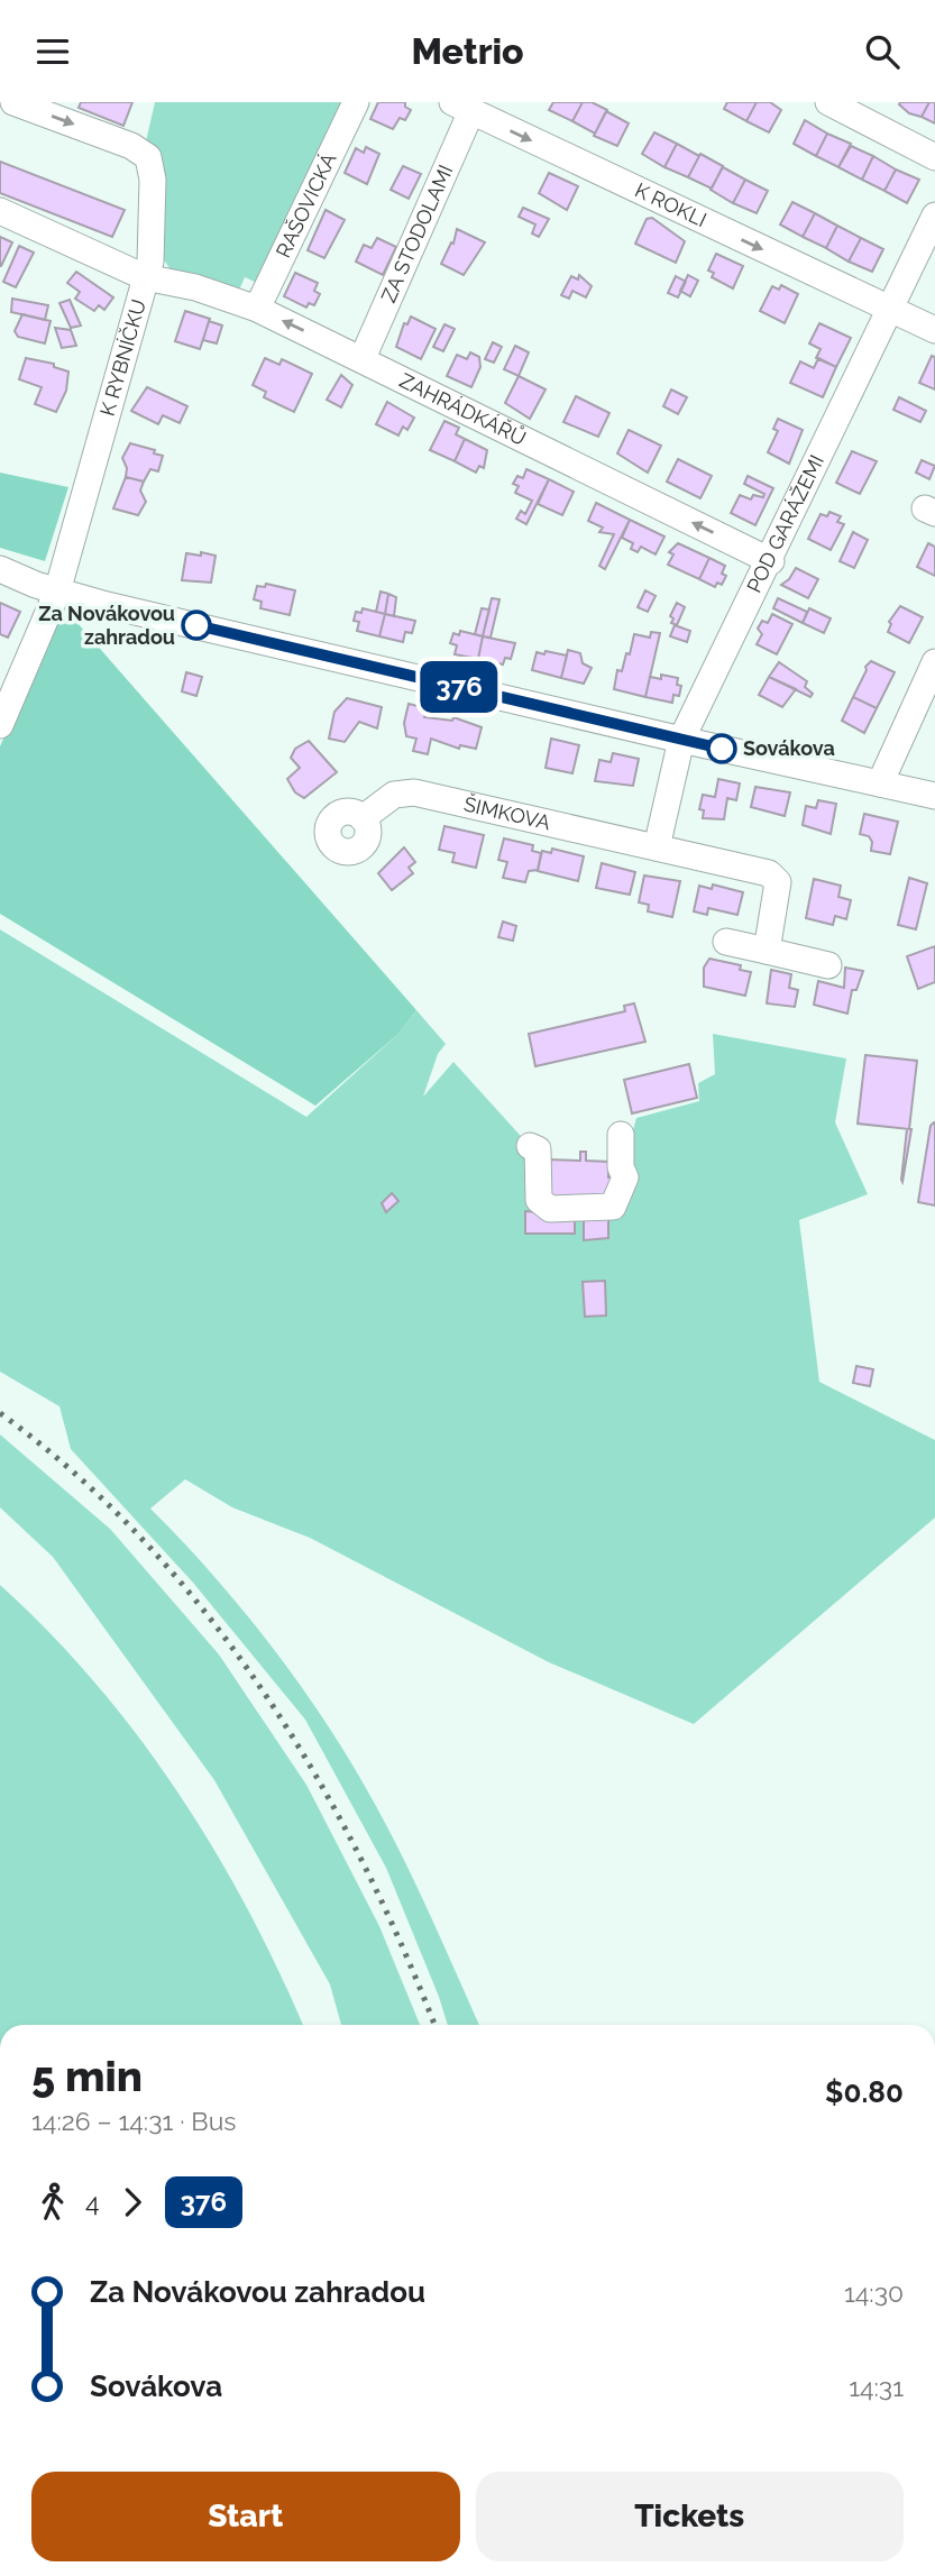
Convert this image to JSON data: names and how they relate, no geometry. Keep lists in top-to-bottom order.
{
  "streets": {
    "street": [
      "RAŠOVICKÁ",
      "K ROKLI",
      "ZA STODOLAMI",
      "K RYBNÍČKU",
      "ZAHRÁDKÁŘŮ",
      "POD GARÁŽEMI",
      "ŠIMKOVA"
    ]
  },
  "crossings": [
    ["RAŠOVICKÁ", "ZAHRÁDKÁŘŮ"],
    ["K ROKLI", "ZA STODOLAMI"],
    ["K ROKLI", "POD GARÁŽEMI"],
    ["ZA STODOLAMI", "ZAHRÁDKÁŘŮ"],
    ["K RYBNÍČKU", "ZAHRÁDKÁŘŮ"],
    ["ZAHRÁDKÁŘŮ", "POD GARÁŽEMI"]
  ],
  "one_way": ["K ROKLI", "ZAHRÁDKÁŘŮ"],
  "places": ["Za Novákovou zahradou", "Sovákova"],
  "lines": ["bus line 376"],
  "page": {
    "header": "Metrio",
    "on_map": "376",
    "heading": ["5 min", "14:26 – 14:31 · Bus", "$0.80"],
    "legs": ["4", "376"],
    "list": [
      {
        "name": "Za Novákovou zahradou",
        "value": "14:30"
      },
      {
        "name": "Sovákova",
        "value": "14:31"
      }
    ],
    "buttons": ["Start", "Tickets"]
  }
}
